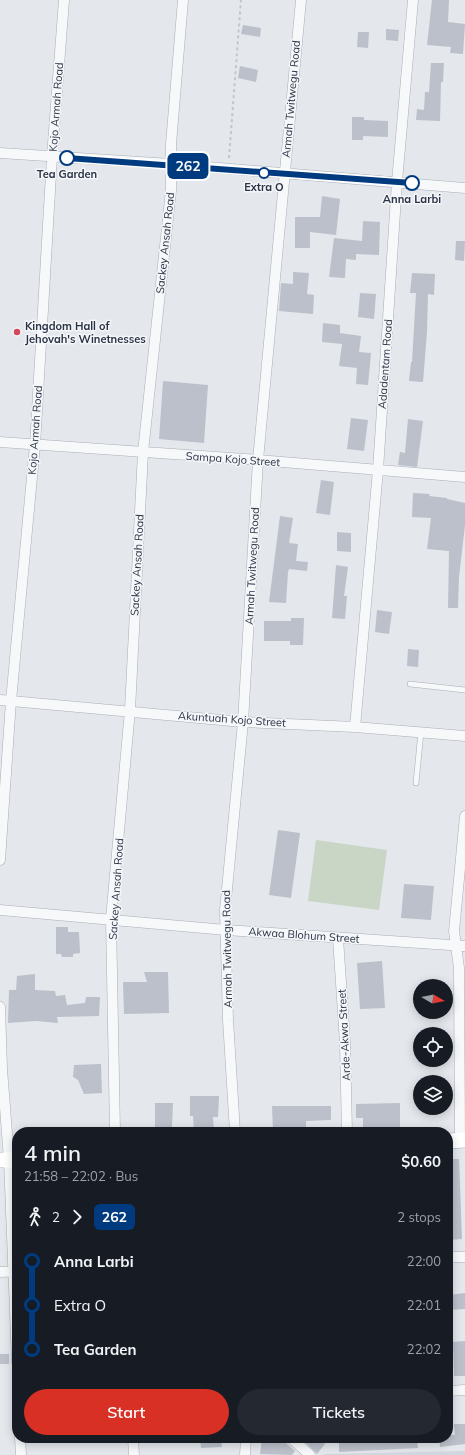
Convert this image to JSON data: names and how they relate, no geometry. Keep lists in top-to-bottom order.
{
  "streets": {
    "street": [
      "Armah Twitwegu Road",
      "Kojo Armah Road",
      "Sackey Ansah Road",
      "Adadentam Road",
      "Sampa Kojo Street",
      "Akuntuah Kojo Street",
      "Akwaa Blohum Street",
      "Arde-Akwa Street"
    ]
  },
  "crossings": [
    ["Armah Twitwegu Road", "Sampa Kojo Street"],
    ["Armah Twitwegu Road", "Akuntuah Kojo Street"],
    ["Armah Twitwegu Road", "Akwaa Blohum Street"],
    ["Kojo Armah Road", "Sampa Kojo Street"],
    ["Kojo Armah Road", "Akuntuah Kojo Street"],
    ["Sackey Ansah Road", "Sampa Kojo Street"],
    ["Sackey Ansah Road", "Akuntuah Kojo Street"],
    ["Sackey Ansah Road", "Akwaa Blohum Street"],
    ["Adadentam Road", "Sampa Kojo Street"],
    ["Adadentam Road", "Akuntuah Kojo Street"],
    ["Akwaa Blohum Street", "Arde-Akwa Street"]
  ],
  "places": [
    "Tea Garden",
    "Extra O",
    "Anna Larbi",
    "Kingdom Hall of Jehovah's Winetnesses"
  ],
  "lines": ["bus line 262"],
  "north": "right",
  "page": {
    "on_map": "262",
    "heading": ["4 min", "21:58 – 22:02 · Bus", "$0.60"],
    "legs": ["2", "262", "2 stops"],
    "list": [
      {
        "name": "Anna Larbi",
        "value": "22:00"
      },
      {
        "name": "Extra O",
        "value": "22:01"
      },
      {
        "name": "Tea Garden",
        "value": "22:02"
      }
    ],
    "buttons": ["Start", "Tickets"]
  }
}
